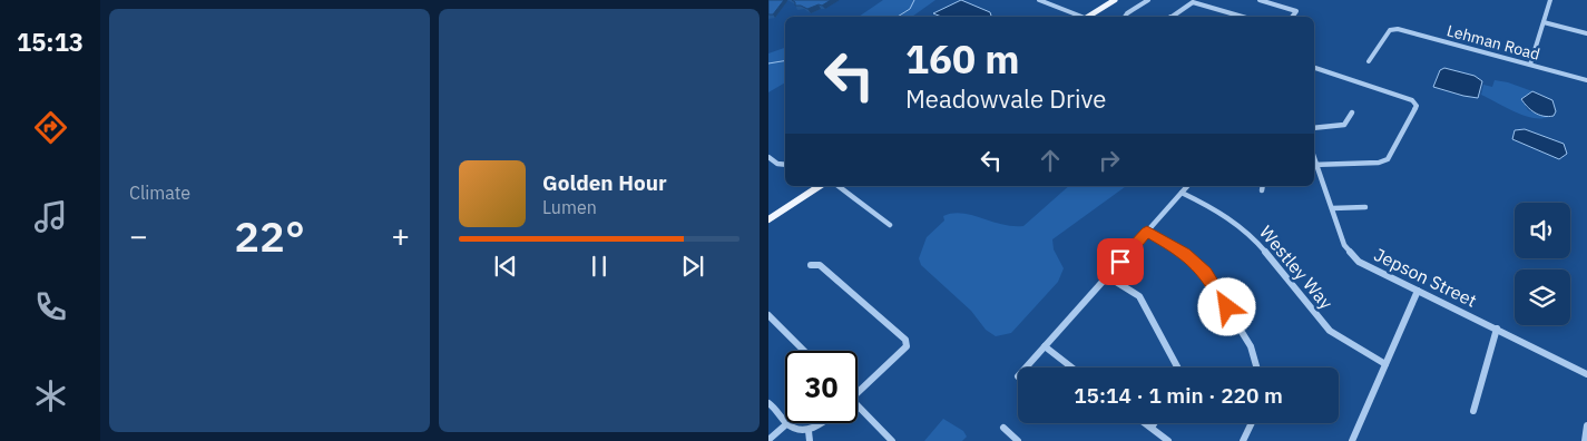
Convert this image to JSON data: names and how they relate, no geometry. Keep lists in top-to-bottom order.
{
  "streets": {
    "street": ["Lehman Road", "Westley Way", "Jepson Street"]
  },
  "page": {
    "tabs": "15:13",
    "tile": "Climate",
    "turn": ["160 m", "Meadowvale Drive"],
    "song": ["Golden Hour", "Lumen"],
    "heat": ["−", "22°", "+"],
    "limit": "30",
    "trip": "15:14 · 1 min · 220 m"
  }
}
